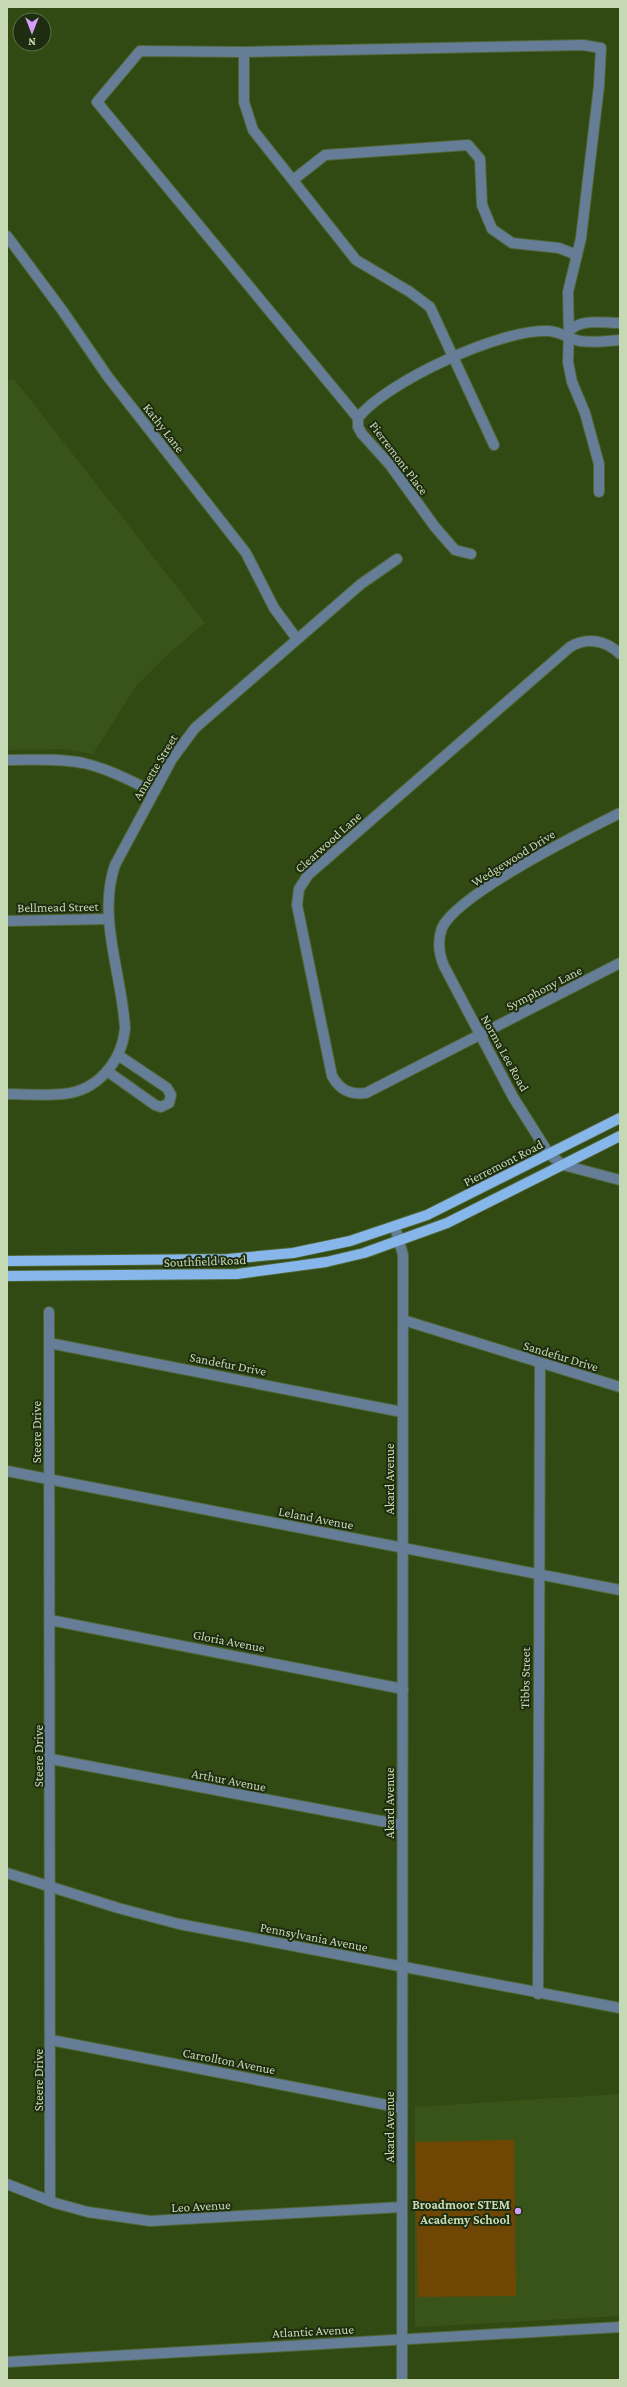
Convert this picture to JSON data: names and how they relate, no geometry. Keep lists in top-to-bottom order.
{
  "streets": {
    "main road": ["Pierremont Road", "Southfield Road"],
    "street": [
      "Kathy Lane",
      "Pierremont Place",
      "Annette Street",
      "Clearwood Lane",
      "Wedgewood Drive",
      "Bellmead Street",
      "Symphony Lane",
      "Norma Lee Road",
      "Sandefur Drive",
      "Steere Drive",
      "Akard Avenue",
      "Leland Avenue",
      "Gloria Avenue",
      "Tibbs Street",
      "Arthur Avenue",
      "Pennsylvania Avenue",
      "Carrollton Avenue",
      "Leo Avenue",
      "Atlantic Avenue"
    ]
  },
  "crossings": [
    ["Kathy Lane", "Annette Street"],
    ["Annette Street", "Bellmead Street"],
    ["Clearwood Lane", "Symphony Lane"],
    ["Clearwood Lane", "Norma Lee Road"],
    ["Wedgewood Drive", "Norma Lee Road"],
    ["Symphony Lane", "Norma Lee Road"],
    ["Norma Lee Road", "Pierremont Road"],
    ["Pierremont Road", "Southfield Road"],
    ["Pierremont Road", "Akard Avenue"],
    ["Southfield Road", "Akard Avenue"],
    ["Sandefur Drive", "Steere Drive"],
    ["Sandefur Drive", "Akard Avenue"],
    ["Sandefur Drive", "Tibbs Street"],
    ["Steere Drive", "Leland Avenue"],
    ["Steere Drive", "Gloria Avenue"],
    ["Steere Drive", "Arthur Avenue"],
    ["Steere Drive", "Pennsylvania Avenue"],
    ["Steere Drive", "Carrollton Avenue"],
    ["Steere Drive", "Leo Avenue"],
    ["Akard Avenue", "Leland Avenue"],
    ["Akard Avenue", "Gloria Avenue"],
    ["Akard Avenue", "Arthur Avenue"],
    ["Akard Avenue", "Pennsylvania Avenue"],
    ["Akard Avenue", "Carrollton Avenue"],
    ["Akard Avenue", "Leo Avenue"],
    ["Akard Avenue", "Atlantic Avenue"],
    ["Leland Avenue", "Tibbs Street"],
    ["Tibbs Street", "Pennsylvania Avenue"]
  ],
  "places": ["Broadmoor STEM Academy School"],
  "north": "bottom"
}
